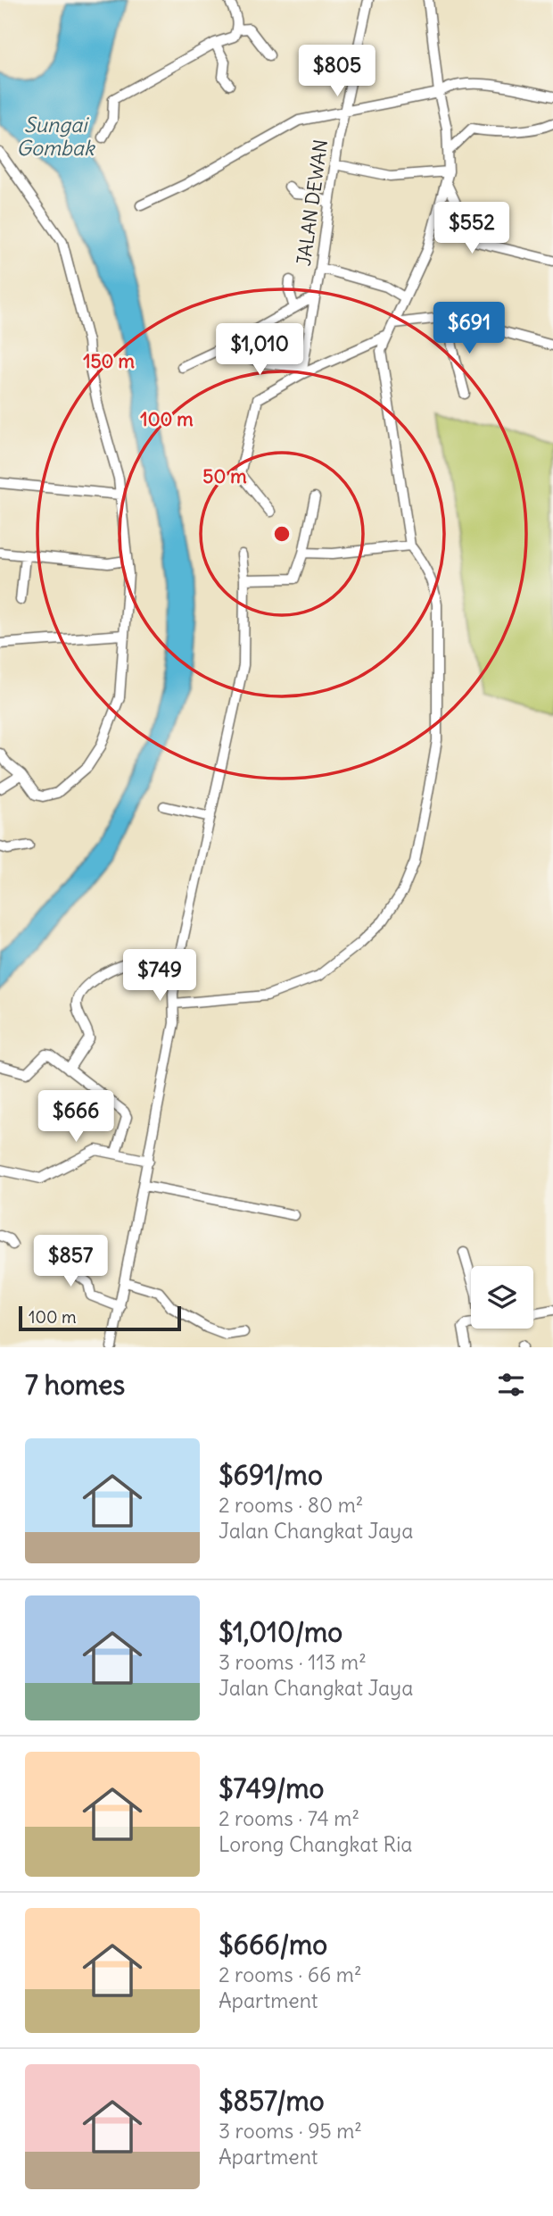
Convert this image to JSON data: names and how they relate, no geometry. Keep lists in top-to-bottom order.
{
  "streets": {
    "street": ["JALAN DEWAN"]
  },
  "water": ["Sungai Gombak"],
  "scale_bar": "100 m",
  "page": {
    "price": [
      "$805",
      "$552",
      "$691",
      "$1,010",
      "$749",
      "$666",
      "$857"
    ],
    "scale": "100 m",
    "heading": "7 homes",
    "list": [
      {
        "name": "$691/mo",
        "note": "2 rooms · 80 m² · Jalan Changkat Jaya"
      },
      {
        "name": "$1,010/mo",
        "note": "3 rooms · 113 m² · Jalan Changkat Jaya"
      },
      {
        "name": "$749/mo",
        "note": "2 rooms · 74 m² · Lorong Changkat Ria"
      },
      {
        "name": "$666/mo",
        "note": "2 rooms · 66 m² · Apartment"
      },
      {
        "name": "$857/mo",
        "note": "3 rooms · 95 m² · Apartment"
      }
    ]
  },
  "rings": ["150 m", "100 m", "50 m"]
}
